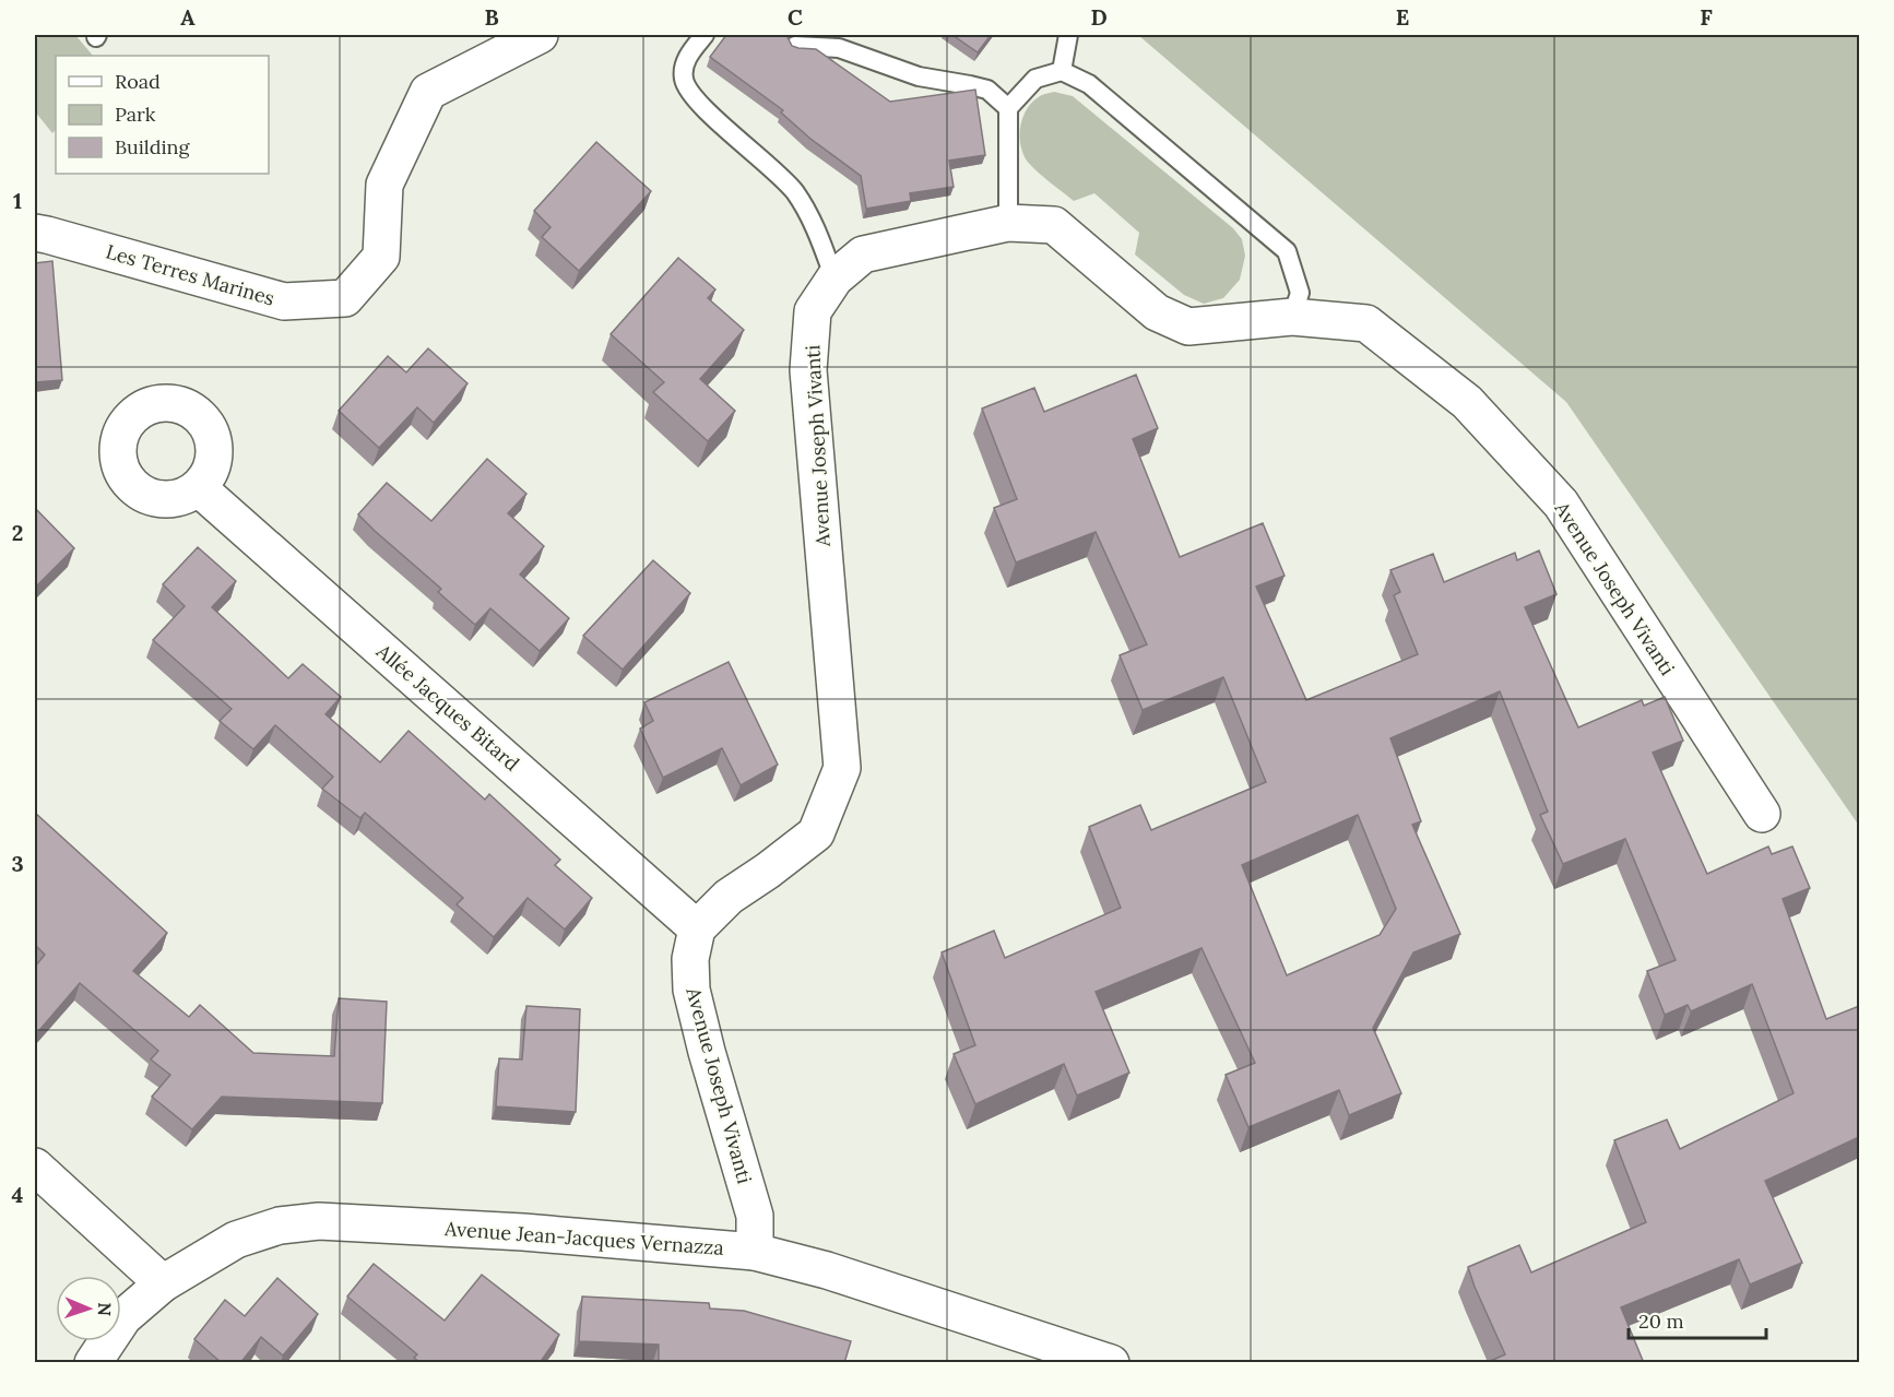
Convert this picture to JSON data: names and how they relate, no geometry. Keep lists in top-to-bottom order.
{
  "streets": {
    "street": [
      "Les Terres Marines",
      "Avenue Joseph Vivanti",
      "Allée Jacques Bitard",
      "Avenue Jean-Jacques Vernazza"
    ]
  },
  "crossings": [
    ["Avenue Joseph Vivanti", "Allée Jacques Bitard"],
    ["Avenue Joseph Vivanti", "Avenue Jean-Jacques Vernazza"]
  ],
  "legend": ["Road", "Park", "Building"],
  "scale_bar": "20 m",
  "north": "right",
  "grid": {
    "columns": [
      "A",
      "B",
      "C",
      "D",
      "E",
      "F"
    ],
    "rows": [
      "1",
      "2",
      "3",
      "4"
    ]
  }
}
